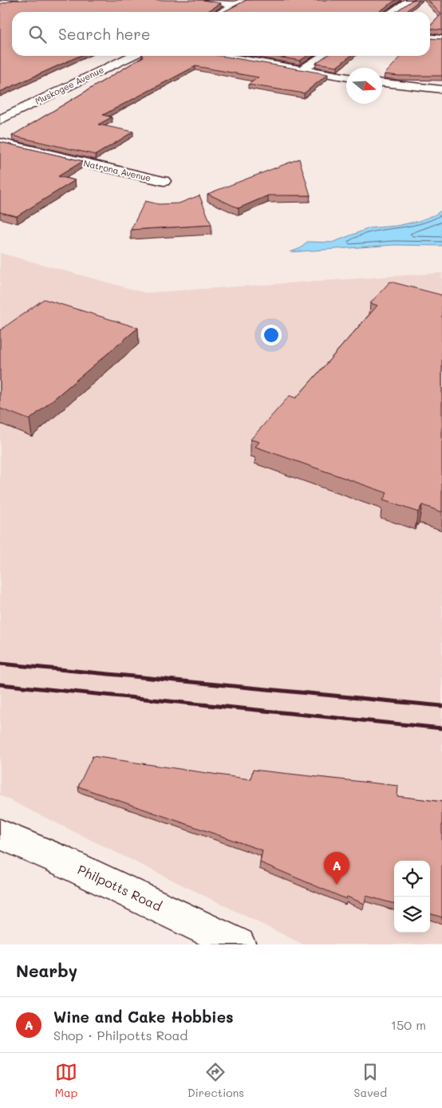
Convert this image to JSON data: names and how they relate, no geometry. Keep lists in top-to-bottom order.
{
  "streets": {
    "street": ["Muskogee Avenue", "Natrona Avenue", "Philpotts Road"]
  },
  "north": "right",
  "page": {
    "search": "Search here",
    "pins": "A",
    "heading": "Nearby",
    "list": [
      {
        "mark": "A",
        "name": "Wine and Cake Hobbies",
        "note": "Shop · Philpotts Road",
        "value": "150 m"
      }
    ],
    "nav": ["Map", "Directions", "Saved"]
  }
}
